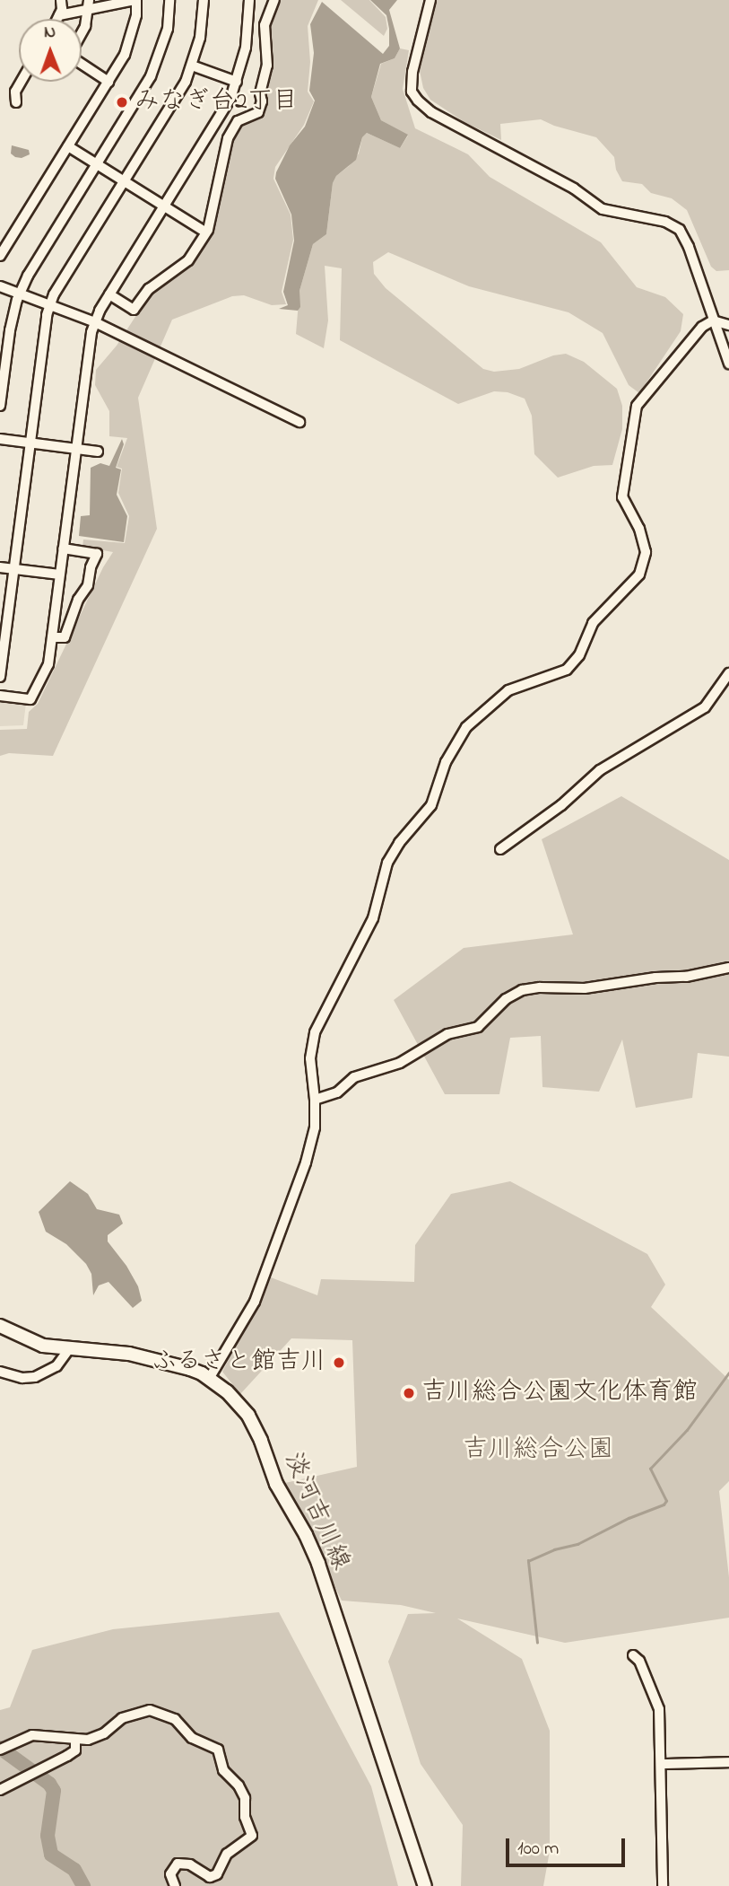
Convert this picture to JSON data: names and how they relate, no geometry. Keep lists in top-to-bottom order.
{
  "streets": {
    "main road": ["淡河吉川線"]
  },
  "parks": ["吉川総合公園"],
  "places": ["みなぎ台2丁目", "ふるさと館吉川", "吉川総合公園文化体育館"],
  "scale_bar": "100 m",
  "north": "top"
}
